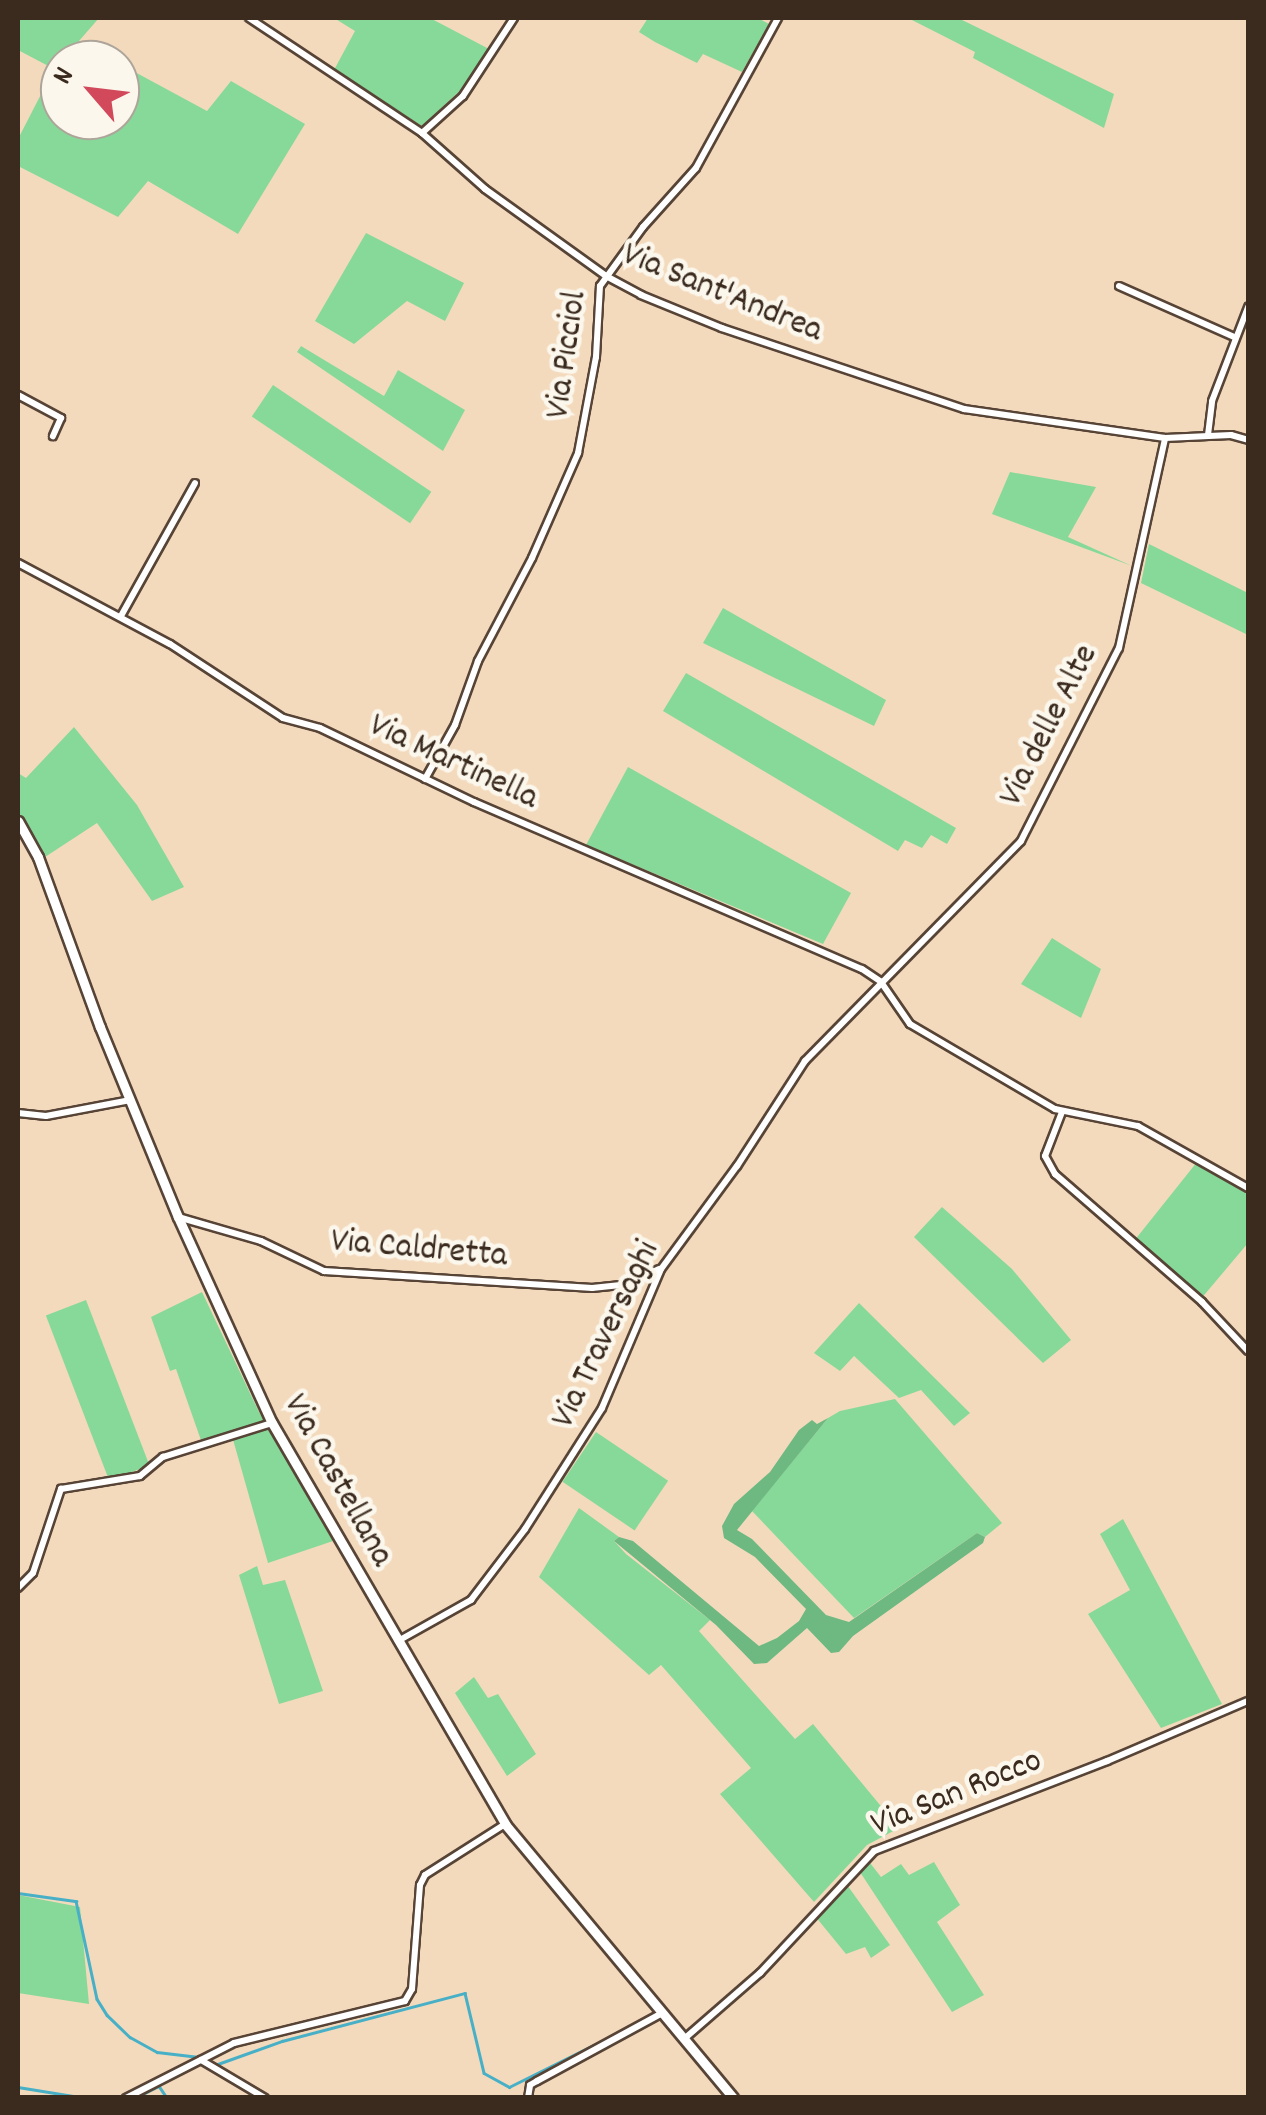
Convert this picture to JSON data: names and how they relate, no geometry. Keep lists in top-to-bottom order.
{
  "streets": {
    "main road": ["Via Castellana"],
    "street": [
      "Via Sant'Andrea",
      "Via Picciol",
      "Via delle Alte",
      "Via Martinella",
      "Via Caldretta",
      "Via Traversaghi",
      "Via San Rocco"
    ]
  },
  "crossings": [
    ["Via Sant'Andrea", "Via Picciol"],
    ["Via Sant'Andrea", "Via delle Alte"],
    ["Via Picciol", "Via Martinella"],
    ["Via delle Alte", "Via Martinella"],
    ["Via delle Alte", "Via Traversaghi"],
    ["Via Martinella", "Via Traversaghi"],
    ["Via Caldretta", "Via Traversaghi"],
    ["Via Caldretta", "Via Castellana"],
    ["Via Traversaghi", "Via Castellana"],
    ["Via Castellana", "Via San Rocco"]
  ],
  "north": "top left"
}
